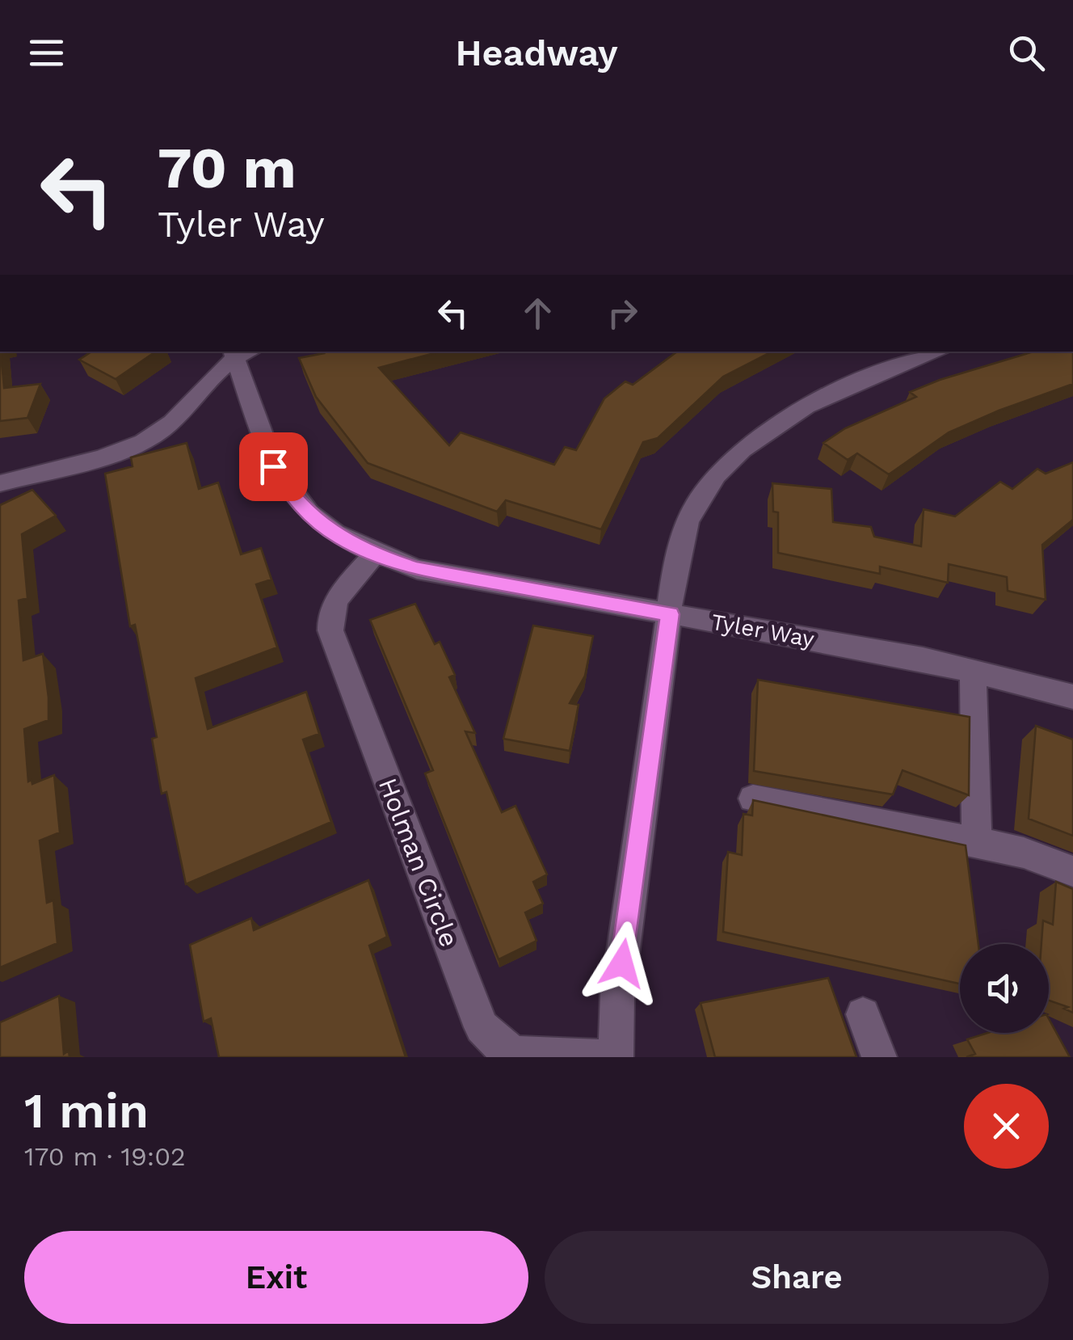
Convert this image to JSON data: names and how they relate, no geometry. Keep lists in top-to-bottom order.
{
  "streets": {
    "street": ["Tyler Way", "Holman Circle"]
  },
  "crossings": [
    ["Tyler Way", "Holman Circle"]
  ],
  "page": {
    "header": "Headway",
    "turn": ["70 m", "Tyler Way"],
    "heading": ["1 min", "170 m · 19:02"],
    "buttons": ["Exit", "Share"]
  }
}
